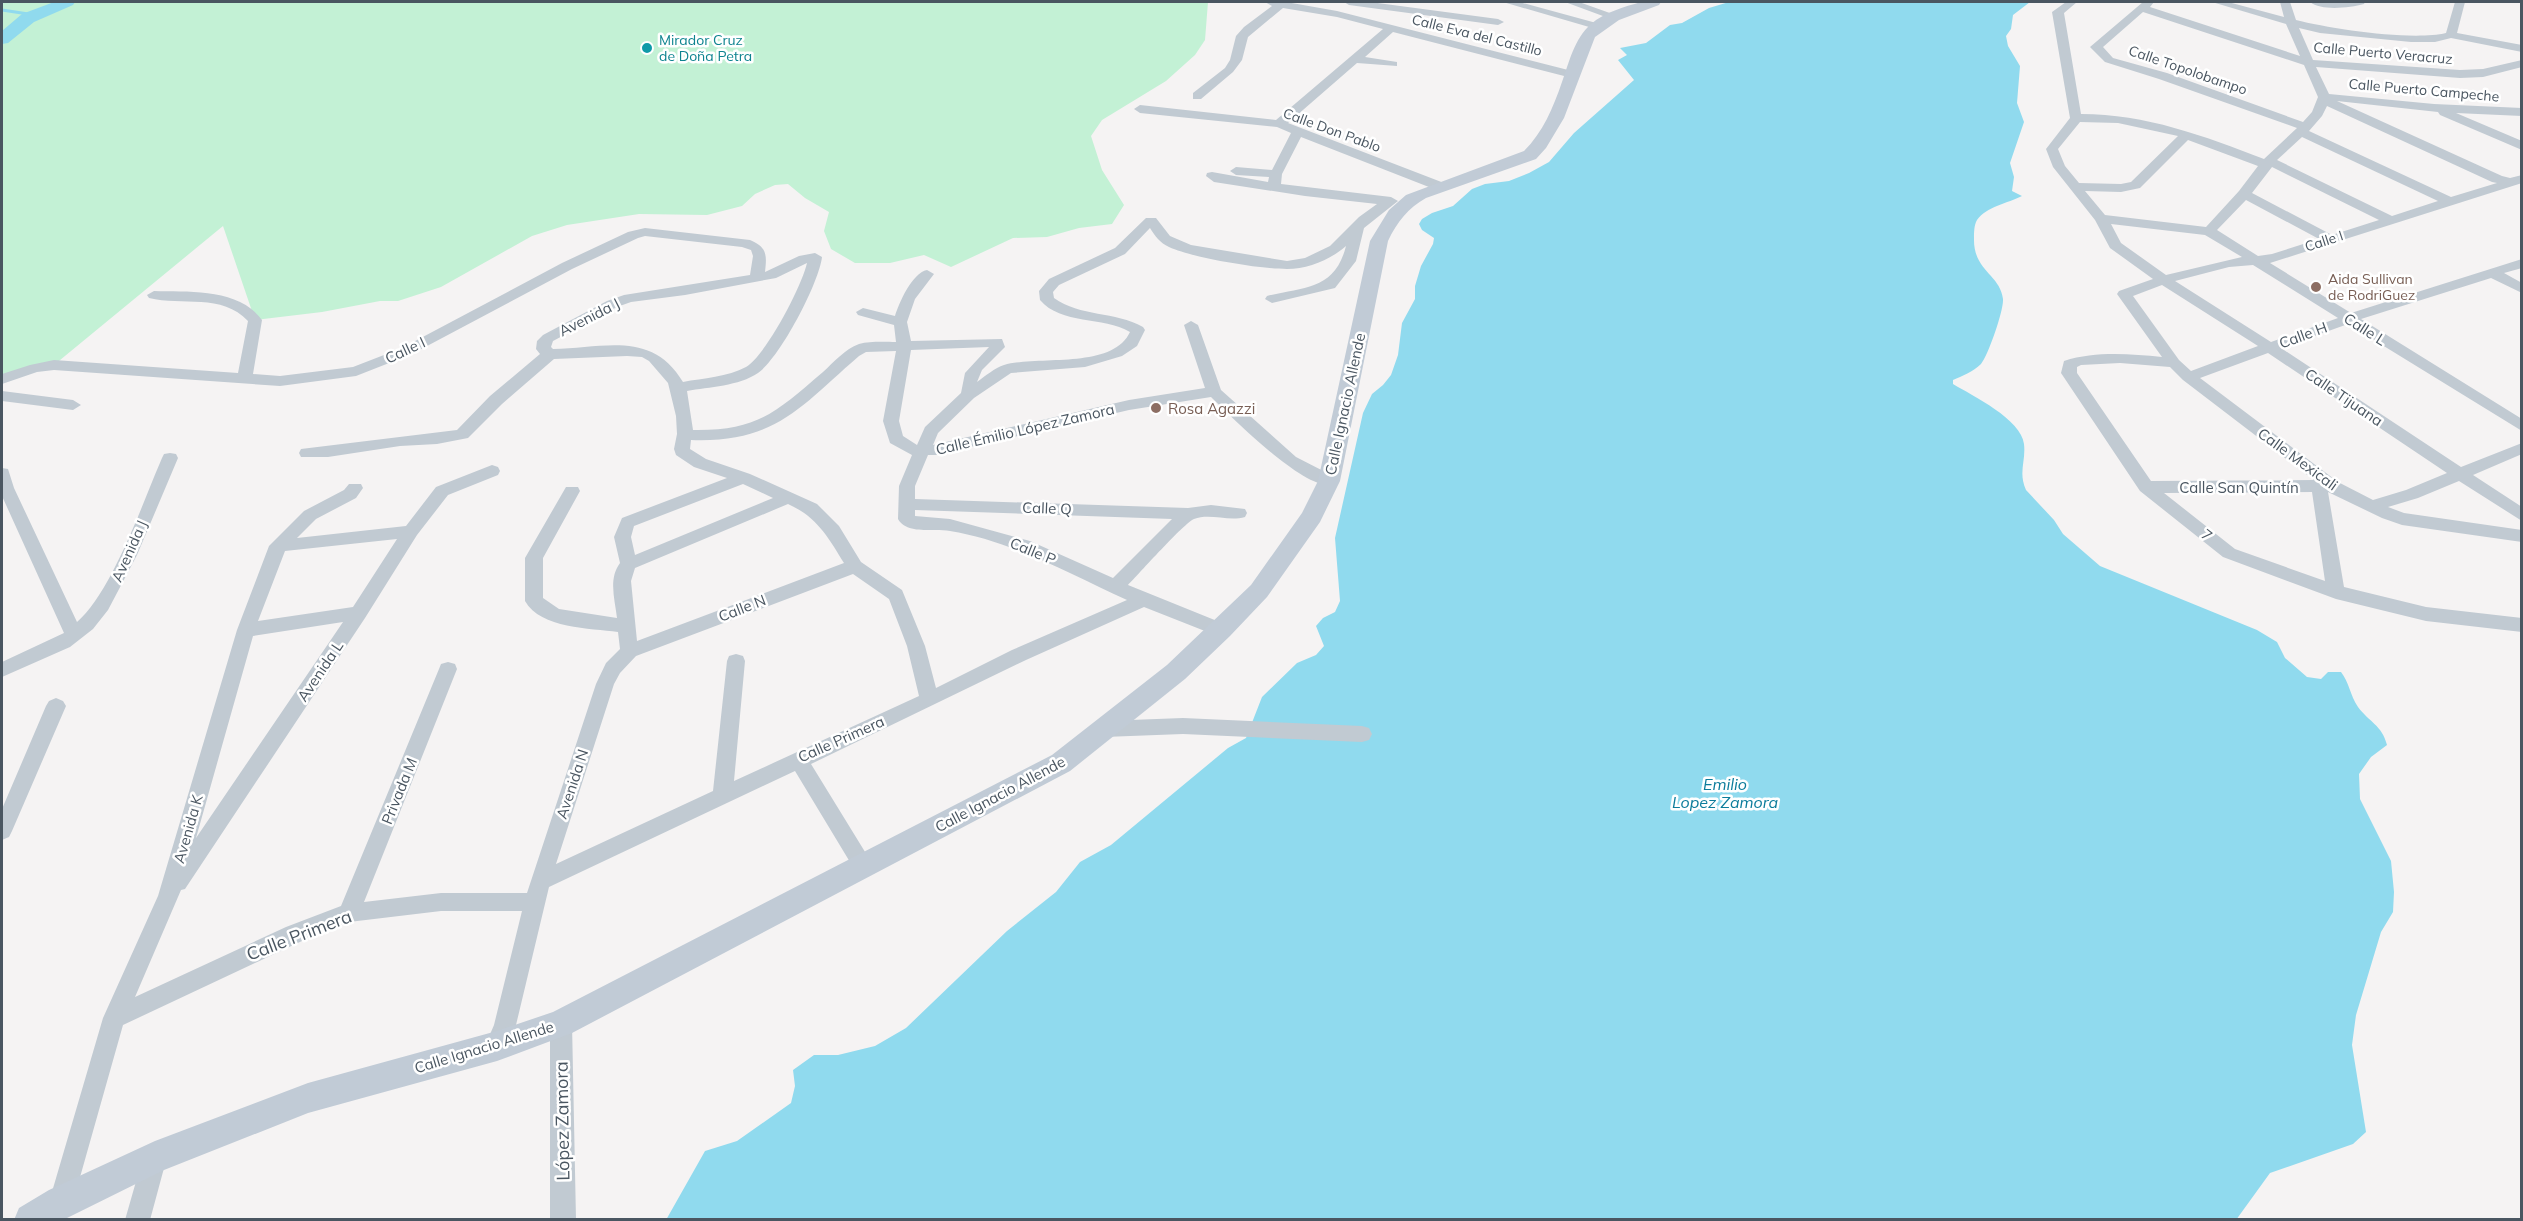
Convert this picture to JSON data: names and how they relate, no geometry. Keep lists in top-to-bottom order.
{
  "streets": {
    "street": [
      "Calle Eva del Castillo",
      "Calle Puerto Veracruz",
      "Calle Topolobampo",
      "Calle Puerto Campeche",
      "Calle Don Pablo",
      "Calle I",
      "Avenida J",
      "Calle L",
      "Calle H",
      "Calle Tijuana",
      "Calle Ignacio Allende",
      "Calle Émilio López Zamora",
      "Calle Mexicali",
      "Calle San Quintín",
      "Calle Q",
      "7",
      "Calle P",
      "Calle N",
      "Avenida L",
      "Calle Primera",
      "Avenida N",
      "Privada M",
      "Avenida K",
      "López Zamora"
    ]
  },
  "crossings": [
    ["Calle Eva del Castillo", "Calle Ignacio Allende"],
    ["Calle Puerto Veracruz", "Calle Topolobampo"],
    ["Calle Don Pablo", "Calle Ignacio Allende"],
    ["Calle I", "Avenida J"],
    ["Calle I", "Calle L"],
    ["Calle I", "Calle Tijuana"],
    ["Calle I", "Calle Mexicali"],
    ["Calle L", "Calle H"],
    ["Calle H", "Calle Tijuana"],
    ["Calle H", "Calle Mexicali"],
    ["Calle Ignacio Allende", "Calle P"],
    ["Calle Ignacio Allende", "Avenida N"],
    ["Calle Ignacio Allende", "Avenida K"],
    ["Calle Ignacio Allende", "López Zamora"],
    ["Calle Mexicali", "Calle San Quintín"],
    ["Calle Mexicali", "7"],
    ["Calle San Quintín", "7"],
    ["Calle Q", "Calle P"],
    ["Calle P", "Calle Primera"],
    ["Calle N", "Avenida N"],
    ["Avenida L", "Avenida K"],
    ["Calle Primera", "Avenida N"],
    ["Calle Primera", "Privada M"],
    ["Calle Primera", "Avenida K"]
  ],
  "water": ["Emilio Lopez Zamora"],
  "places": ["Mirador Cruz de Doña Petra", "Aida Sullivan de RodriGuez", "Rosa Agazzi"]
}
